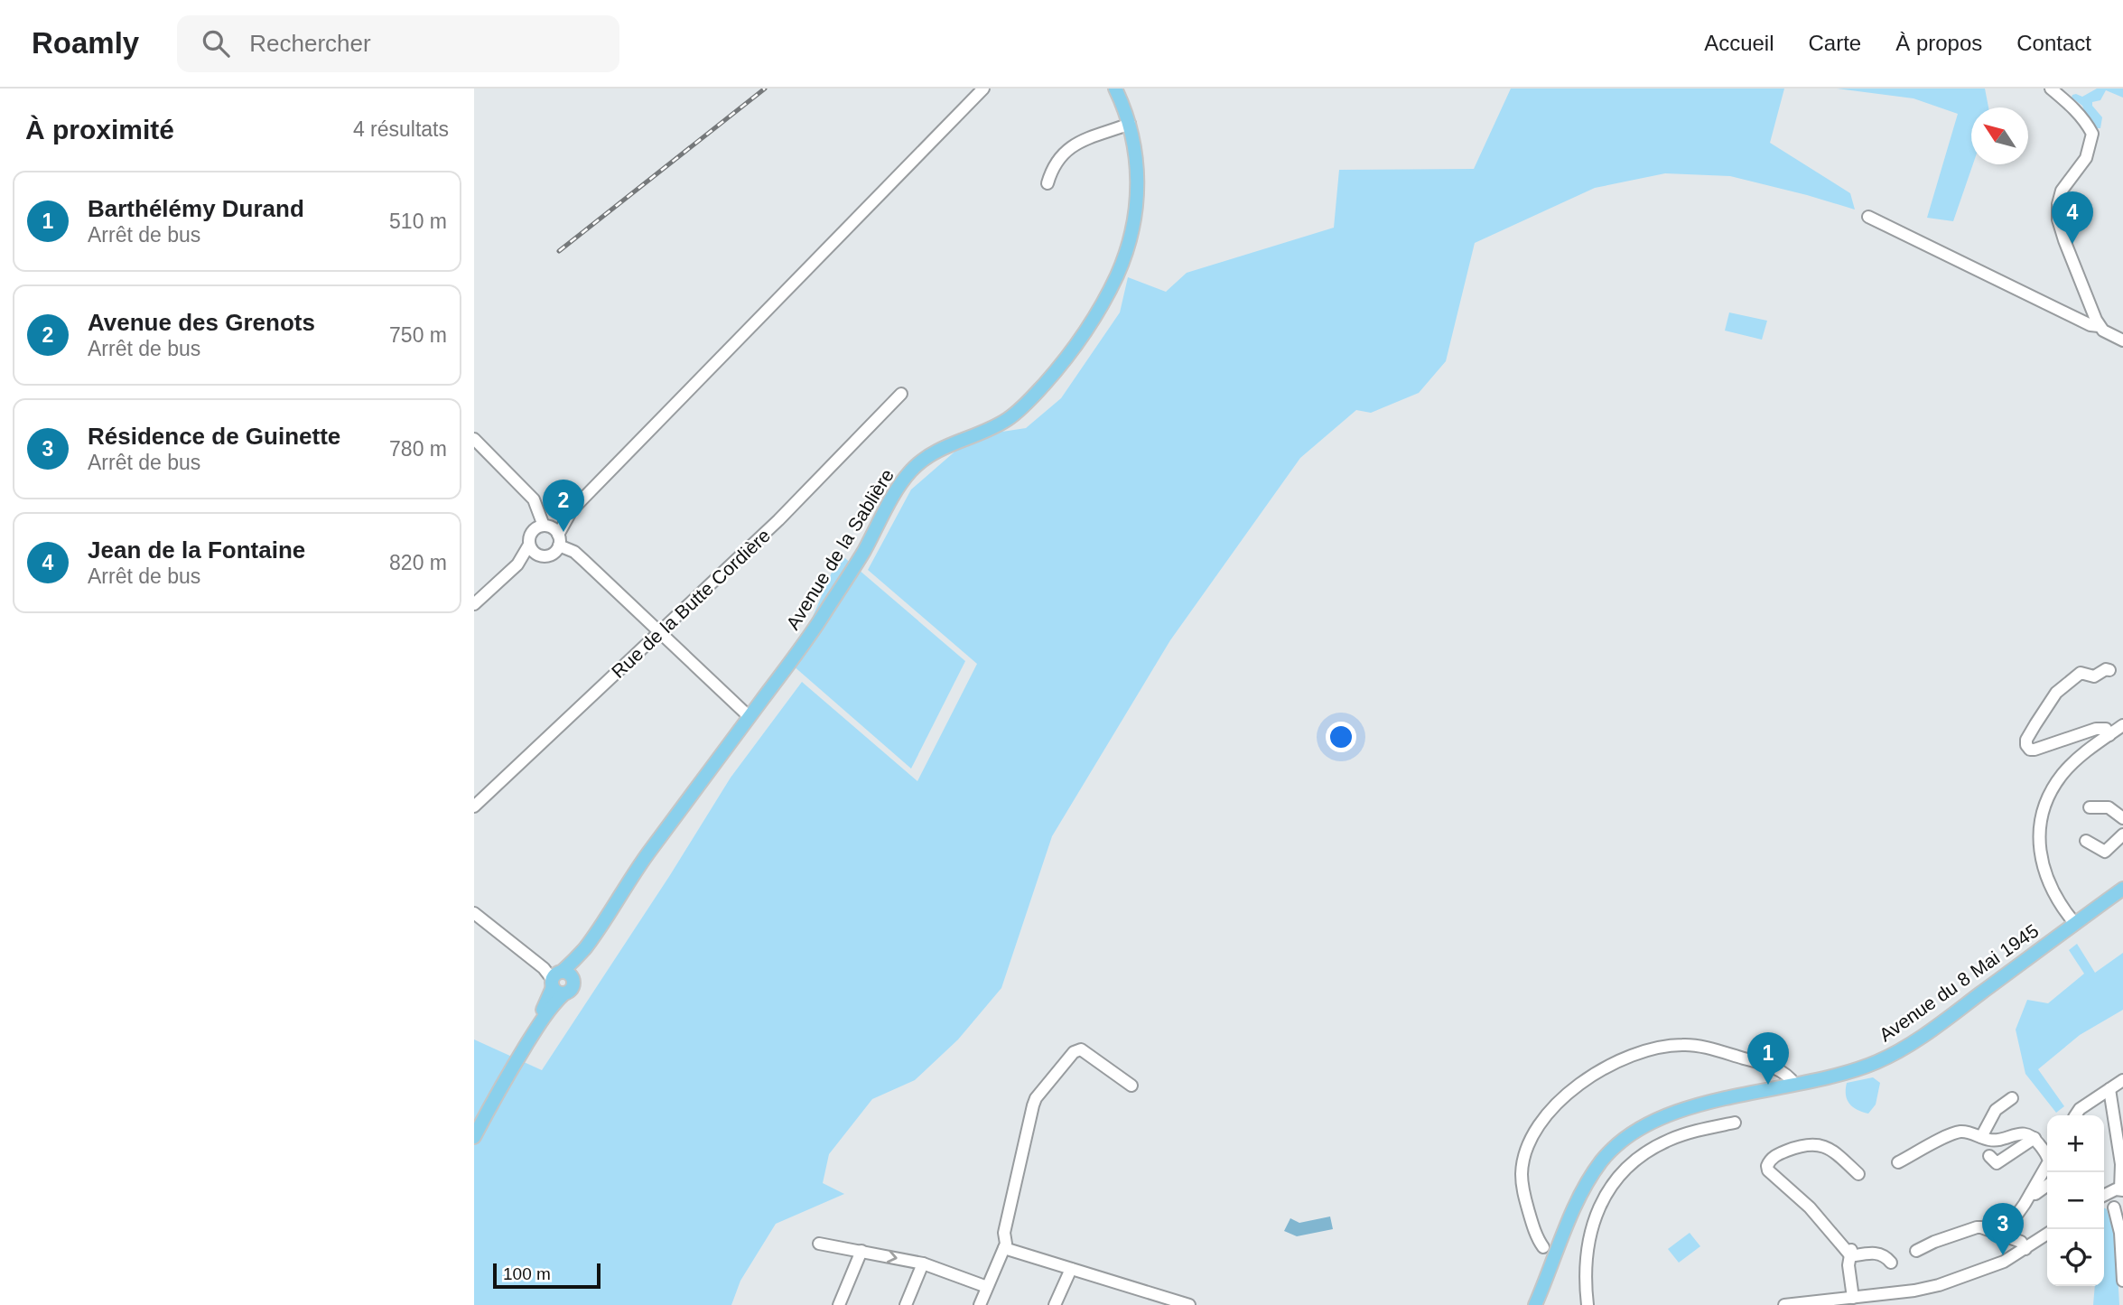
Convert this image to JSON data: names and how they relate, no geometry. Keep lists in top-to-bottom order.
{
  "streets": {
    "main road": ["Avenue de la Sablière", "Avenue du 8 Mai 1945"],
    "street": ["Rue de la Butte Cordière"]
  },
  "scale_bar": "100 m",
  "north": "top left",
  "page": {
    "header": "Roamly",
    "search": "Rechercher",
    "nav": [
      "Accueil",
      "Carte",
      "À propos",
      "Contact"
    ],
    "heading": ["À proximité", "4 résultats"],
    "list": [
      {
        "mark": "1",
        "name": "Barthélémy Durand",
        "note": "Arrêt de bus",
        "value": "510 m"
      },
      {
        "mark": "2",
        "name": "Avenue des Grenots",
        "note": "Arrêt de bus",
        "value": "750 m"
      },
      {
        "mark": "3",
        "name": "Résidence de Guinette",
        "note": "Arrêt de bus",
        "value": "780 m"
      },
      {
        "mark": "4",
        "name": "Jean de la Fontaine",
        "note": "Arrêt de bus",
        "value": "820 m"
      }
    ],
    "pins": [
      "4",
      "2",
      "1",
      "3"
    ],
    "map_buttons": ["+", "−"],
    "scale": "100 m"
  }
}
